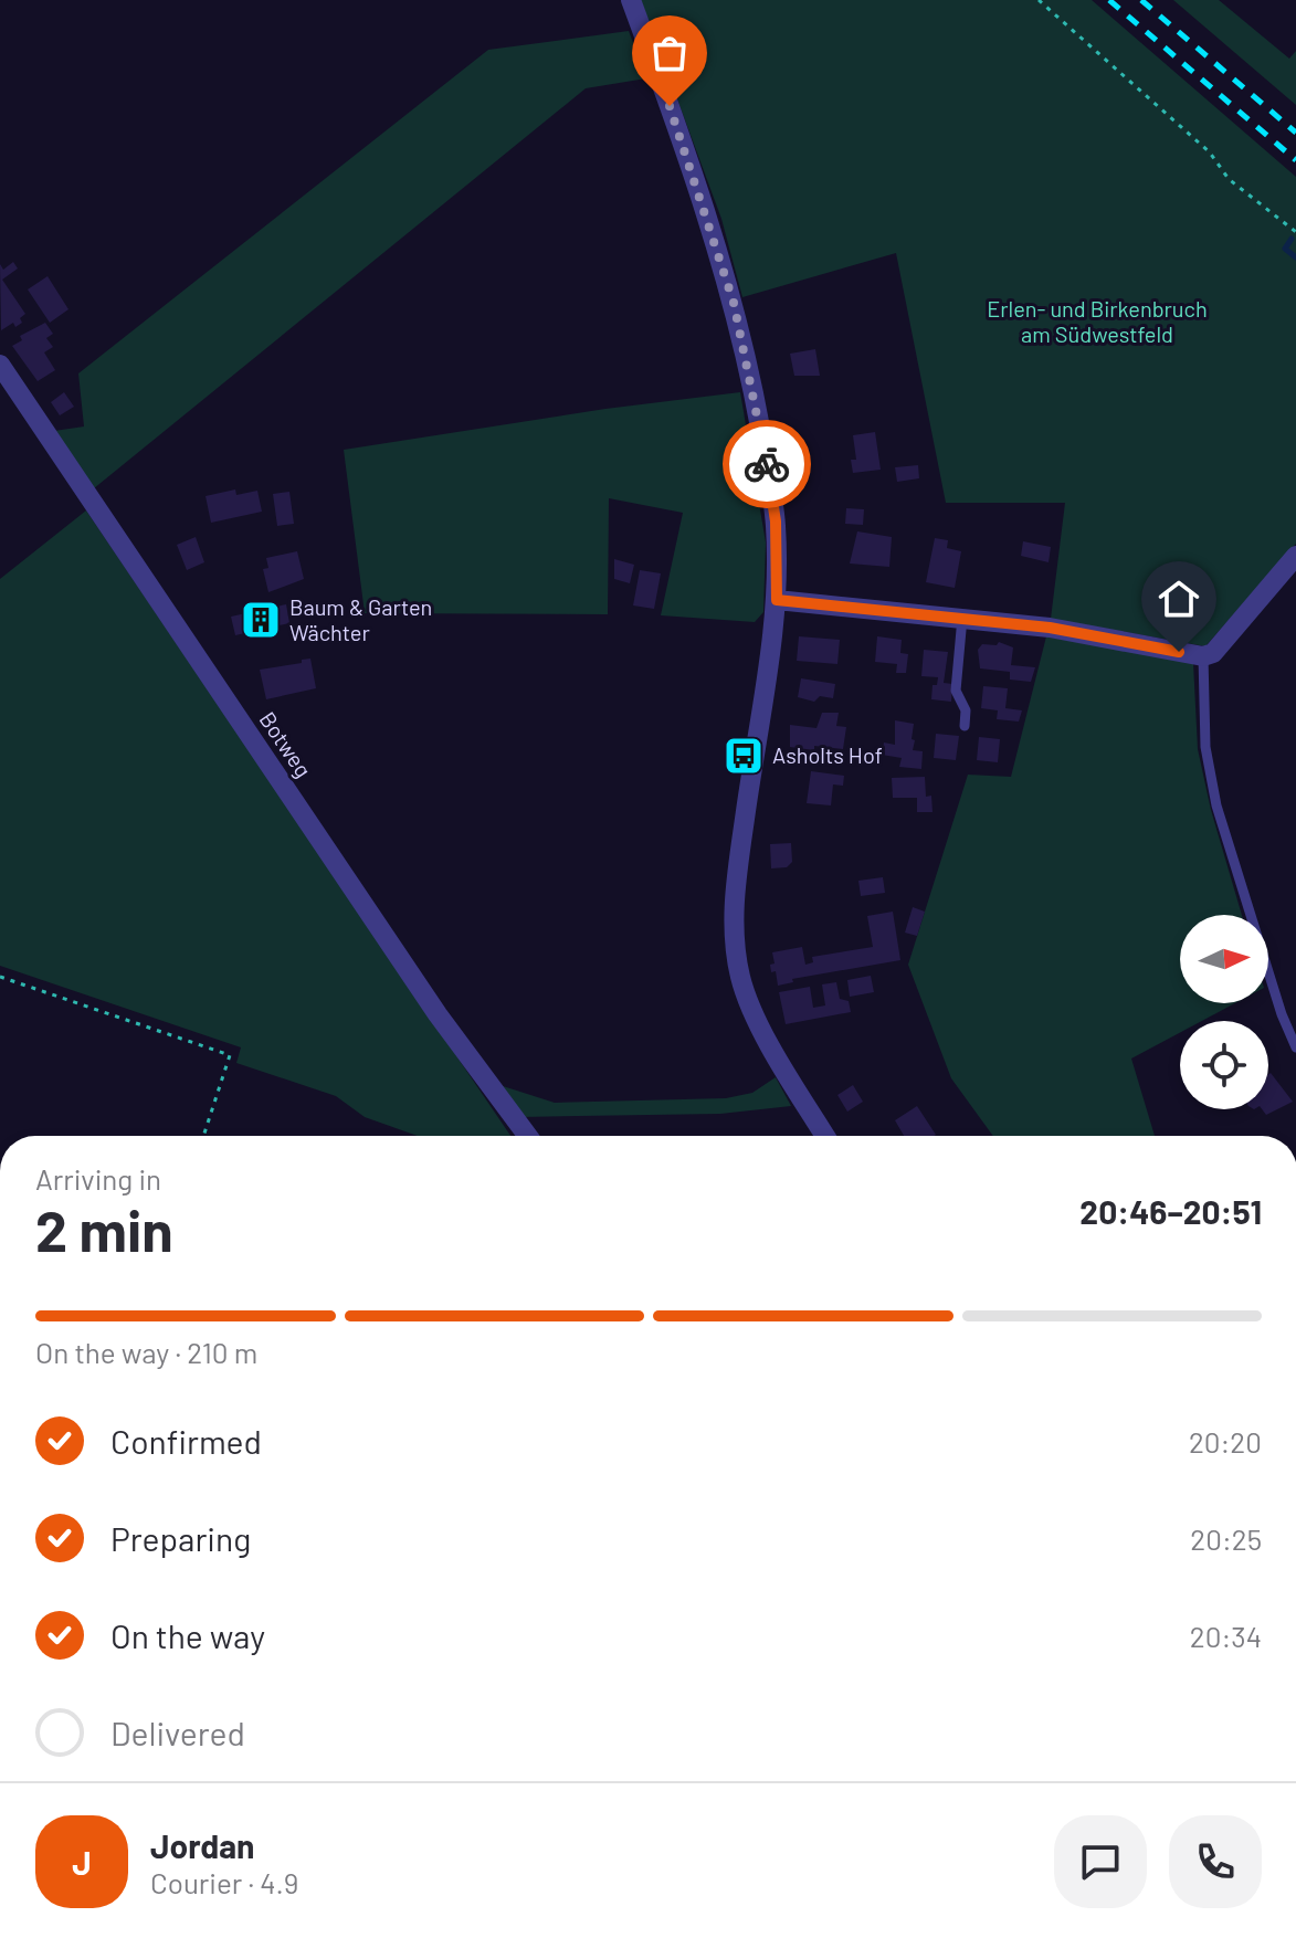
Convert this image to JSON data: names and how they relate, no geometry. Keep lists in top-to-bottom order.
{
  "streets": {
    "street": ["Botweg"]
  },
  "parks": ["Erlen- und Birkenbruch am Südwestfeld"],
  "places": {
    "building": ["Baum & Garten Wächter"],
    "bus stop": ["Asholts Hof"]
  },
  "north": "right",
  "page": {
    "heading": ["2 min", "Arriving in", "20:46–20:51"],
    "panel": ["Jordan", "Courier · 4.9"],
    "bar": "On the way · 210 m",
    "list": [
      ["Confirmed", "20:20"],
      ["Preparing", "20:25"],
      ["On the way", "20:34"],
      "Delivered"
    ],
    "round": "J"
  }
}
